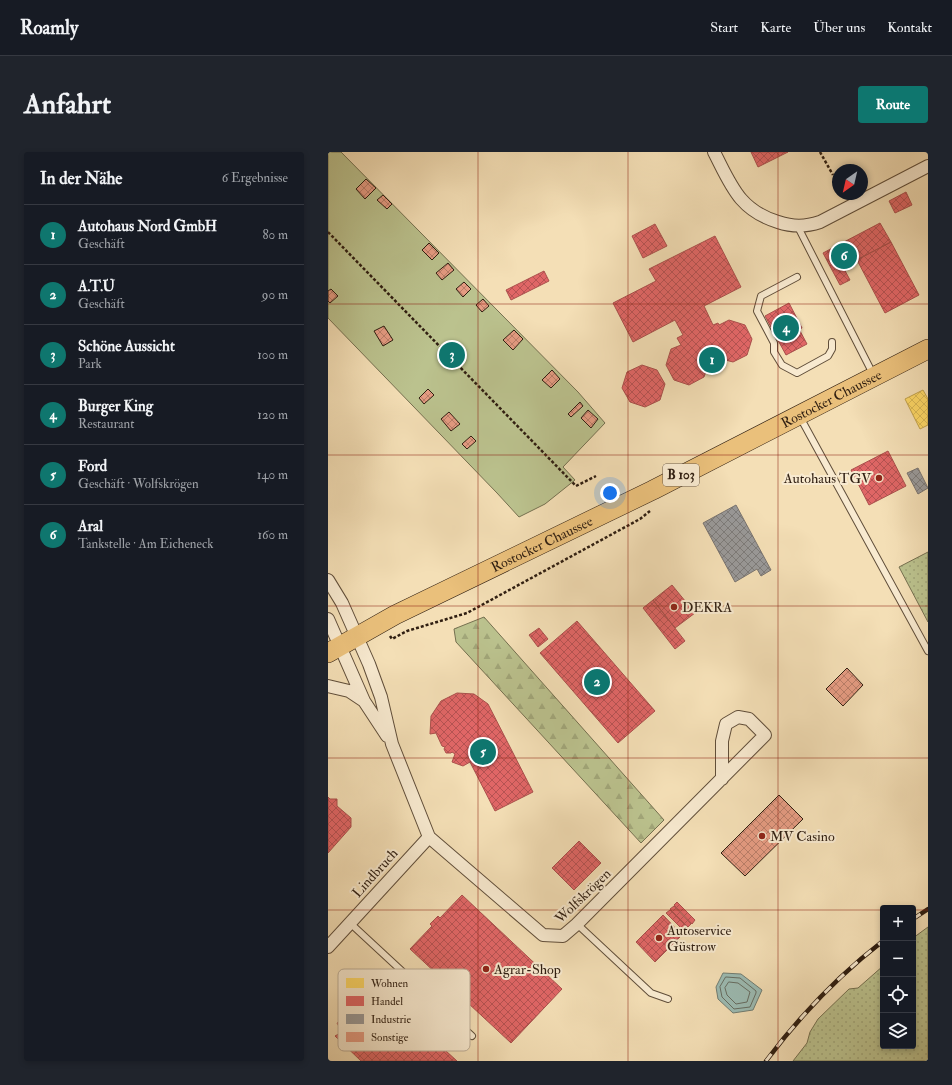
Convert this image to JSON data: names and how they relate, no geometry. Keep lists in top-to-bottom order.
{
  "streets": {
    "main road": ["Rostocker Chaussee", "B 103"],
    "street": ["Lindbruch", "Wolfskrögen"]
  },
  "crossings": [
    ["Rostocker Chaussee", "Wolfskrögen"],
    ["Lindbruch", "Wolfskrögen"]
  ],
  "places": [
    "Autohaus TGV",
    "DEKRA",
    "MV Casino",
    "Autoservice Güstrow",
    "Agrar-Shop"
  ],
  "legend": [
    "Wohnen",
    "Handel",
    "Industrie",
    "Sonstige"
  ],
  "north": "bottom left",
  "page": {
    "header": "Roamly",
    "nav": [
      "Start",
      "Karte",
      "Über uns",
      "Kontakt"
    ],
    "buttons": "Route",
    "title": "Anfahrt",
    "heading": ["In der Nähe", "6 Ergebnisse"],
    "list": [
      {
        "mark": "1",
        "name": "Autohaus Nord GmbH",
        "note": "Geschäft",
        "value": "80 m"
      },
      {
        "mark": "2",
        "name": "A.T.U",
        "note": "Geschäft",
        "value": "90 m"
      },
      {
        "mark": "3",
        "name": "Schöne Aussicht",
        "note": "Park",
        "value": "100 m"
      },
      {
        "mark": "4",
        "name": "Burger King",
        "note": "Restaurant",
        "value": "120 m"
      },
      {
        "mark": "5",
        "name": "Ford",
        "note": "Geschäft · Wolfskrögen",
        "value": "140 m"
      },
      {
        "mark": "6",
        "name": "Aral",
        "note": "Tankstelle · Am Eicheneck",
        "value": "160 m"
      }
    ],
    "pins": [
      "6",
      "4",
      "3",
      "1",
      "2",
      "5"
    ],
    "map_buttons": ["+", "−"]
  }
}
